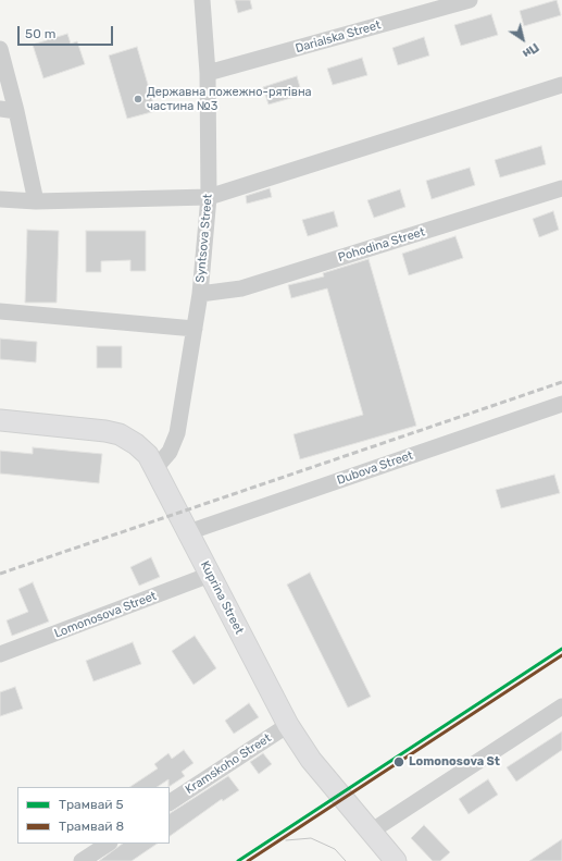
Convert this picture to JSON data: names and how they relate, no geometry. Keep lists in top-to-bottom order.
{
  "streets": {
    "main road": ["Kuprina Street"],
    "street": [
      "Darialska Street",
      "Syntsova Street",
      "Pohodina Street",
      "Dubova Street",
      "Lomonosova Street",
      "Kramskoho Street"
    ]
  },
  "crossings": [
    ["Darialska Street", "Syntsova Street"],
    ["Syntsova Street", "Pohodina Street"],
    ["Syntsova Street", "Kuprina Street"],
    ["Dubova Street", "Kuprina Street"],
    ["Kuprina Street", "Lomonosova Street"],
    ["Kuprina Street", "Kramskoho Street"]
  ],
  "places": ["Державна пожежно-рятівна частина №3", "Lomonosova St"],
  "lines": ["tram line 5", "tram line 8"],
  "legend": ["Трамвай 5", "Трамвай 8"],
  "scale_bar": "50 m",
  "north": "bottom right"
}
